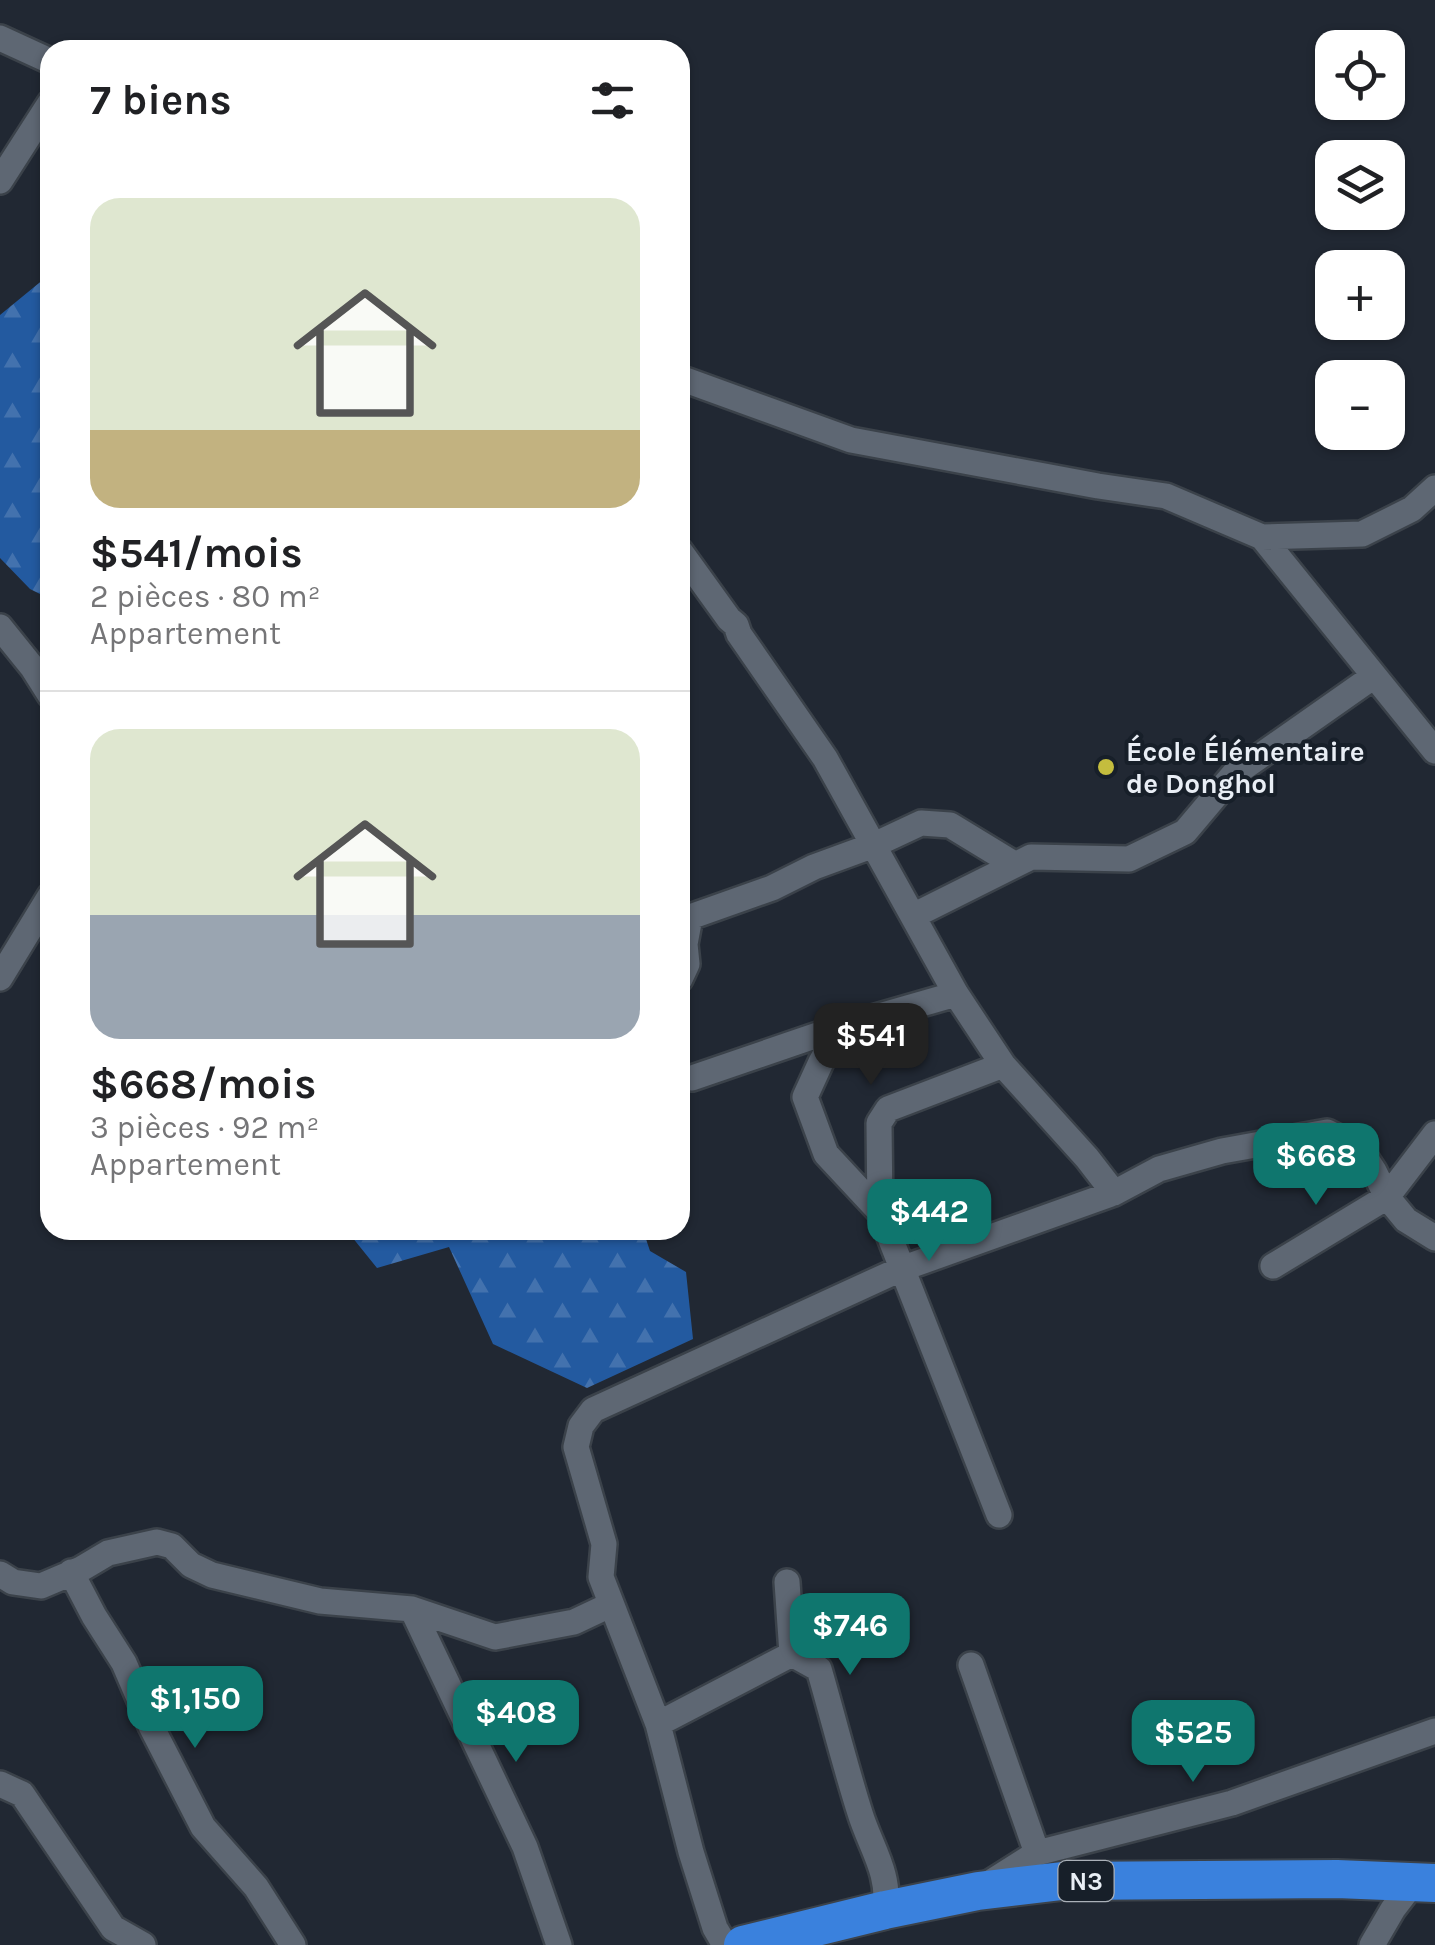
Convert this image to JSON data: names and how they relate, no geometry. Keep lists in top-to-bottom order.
{
  "streets": {
    "highway": ["N3"]
  },
  "places": ["École Élémentaire de Donghol"],
  "page": {
    "map_buttons": ["+", "−"],
    "heading": "7 biens",
    "list": [
      {
        "name": "$541/mois",
        "note": "2 pièces · 80 m² · Appartement"
      },
      {
        "name": "$668/mois",
        "note": "3 pièces · 92 m² · Appartement"
      }
    ],
    "price": [
      "$541",
      "$668",
      "$442",
      "$746",
      "$1,150",
      "$408",
      "$525"
    ]
  }
}
